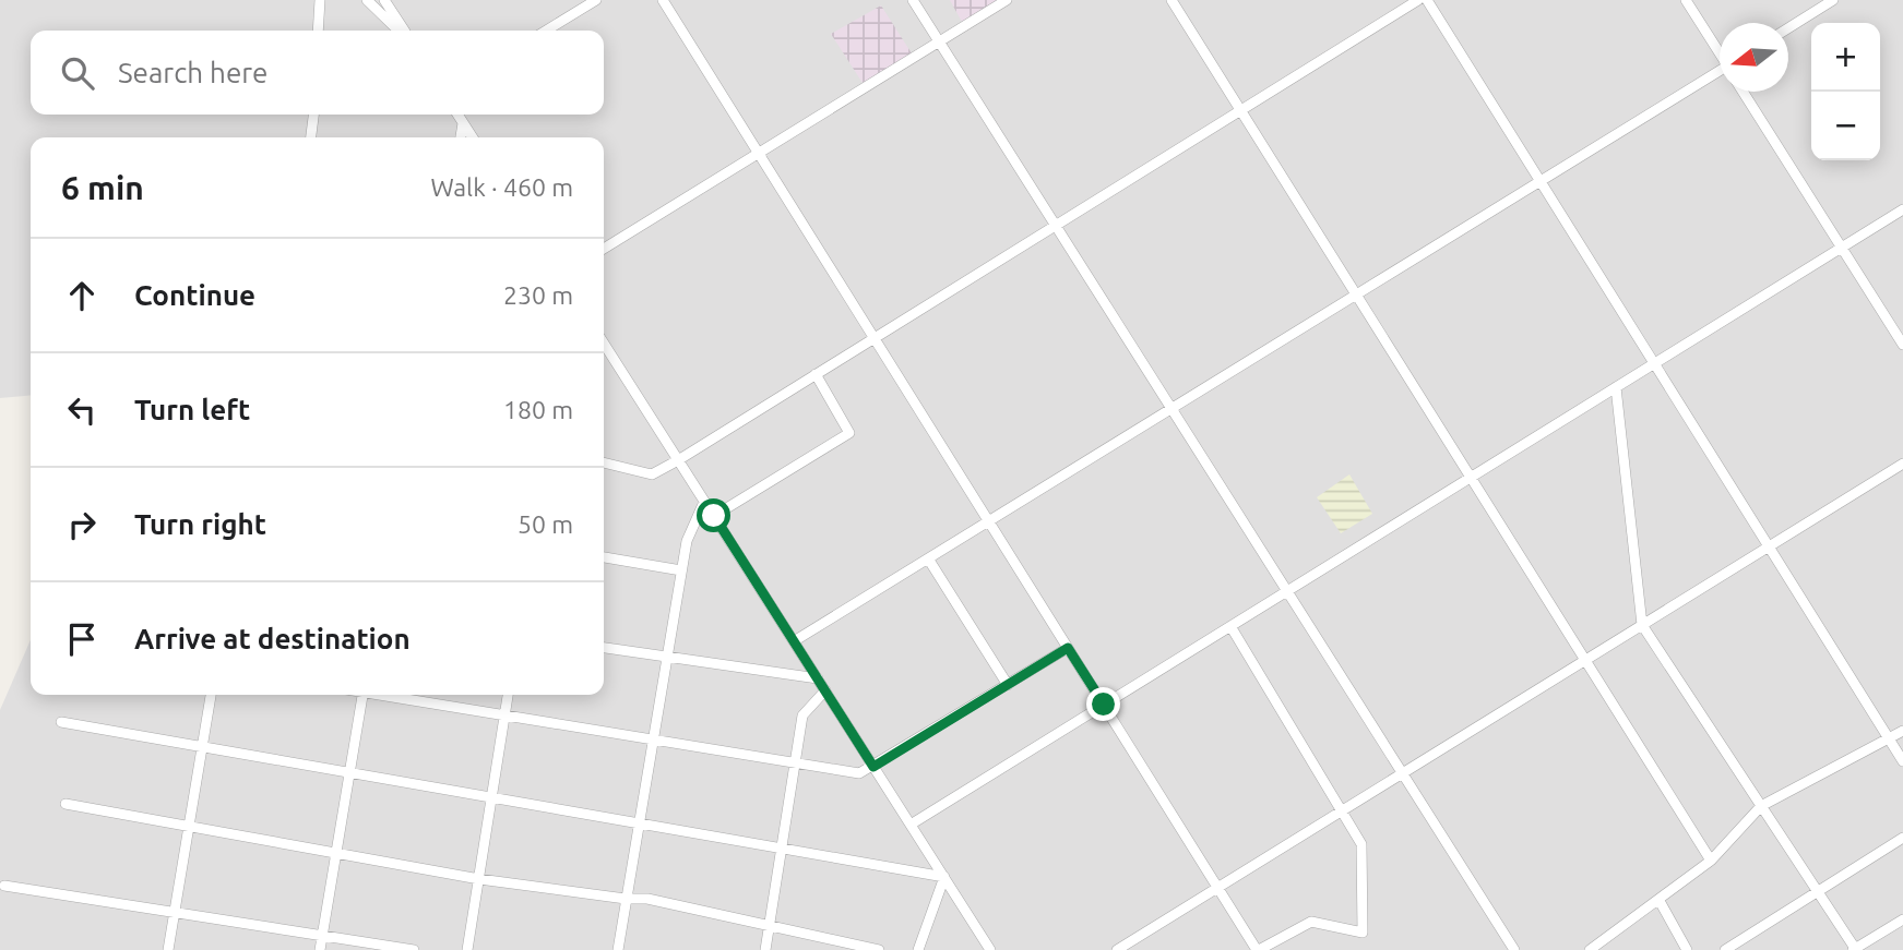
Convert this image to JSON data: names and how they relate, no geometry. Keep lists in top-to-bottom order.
{
  "north": "left",
  "page": {
    "map_buttons": ["+", "−"],
    "search": "Search here",
    "heading": ["6 min", "Walk · 460 m"],
    "list": [
      ["Continue", "230 m"],
      ["Turn left", "180 m"],
      ["Turn right", "50 m"],
      "Arrive at destination"
    ]
  }
}
